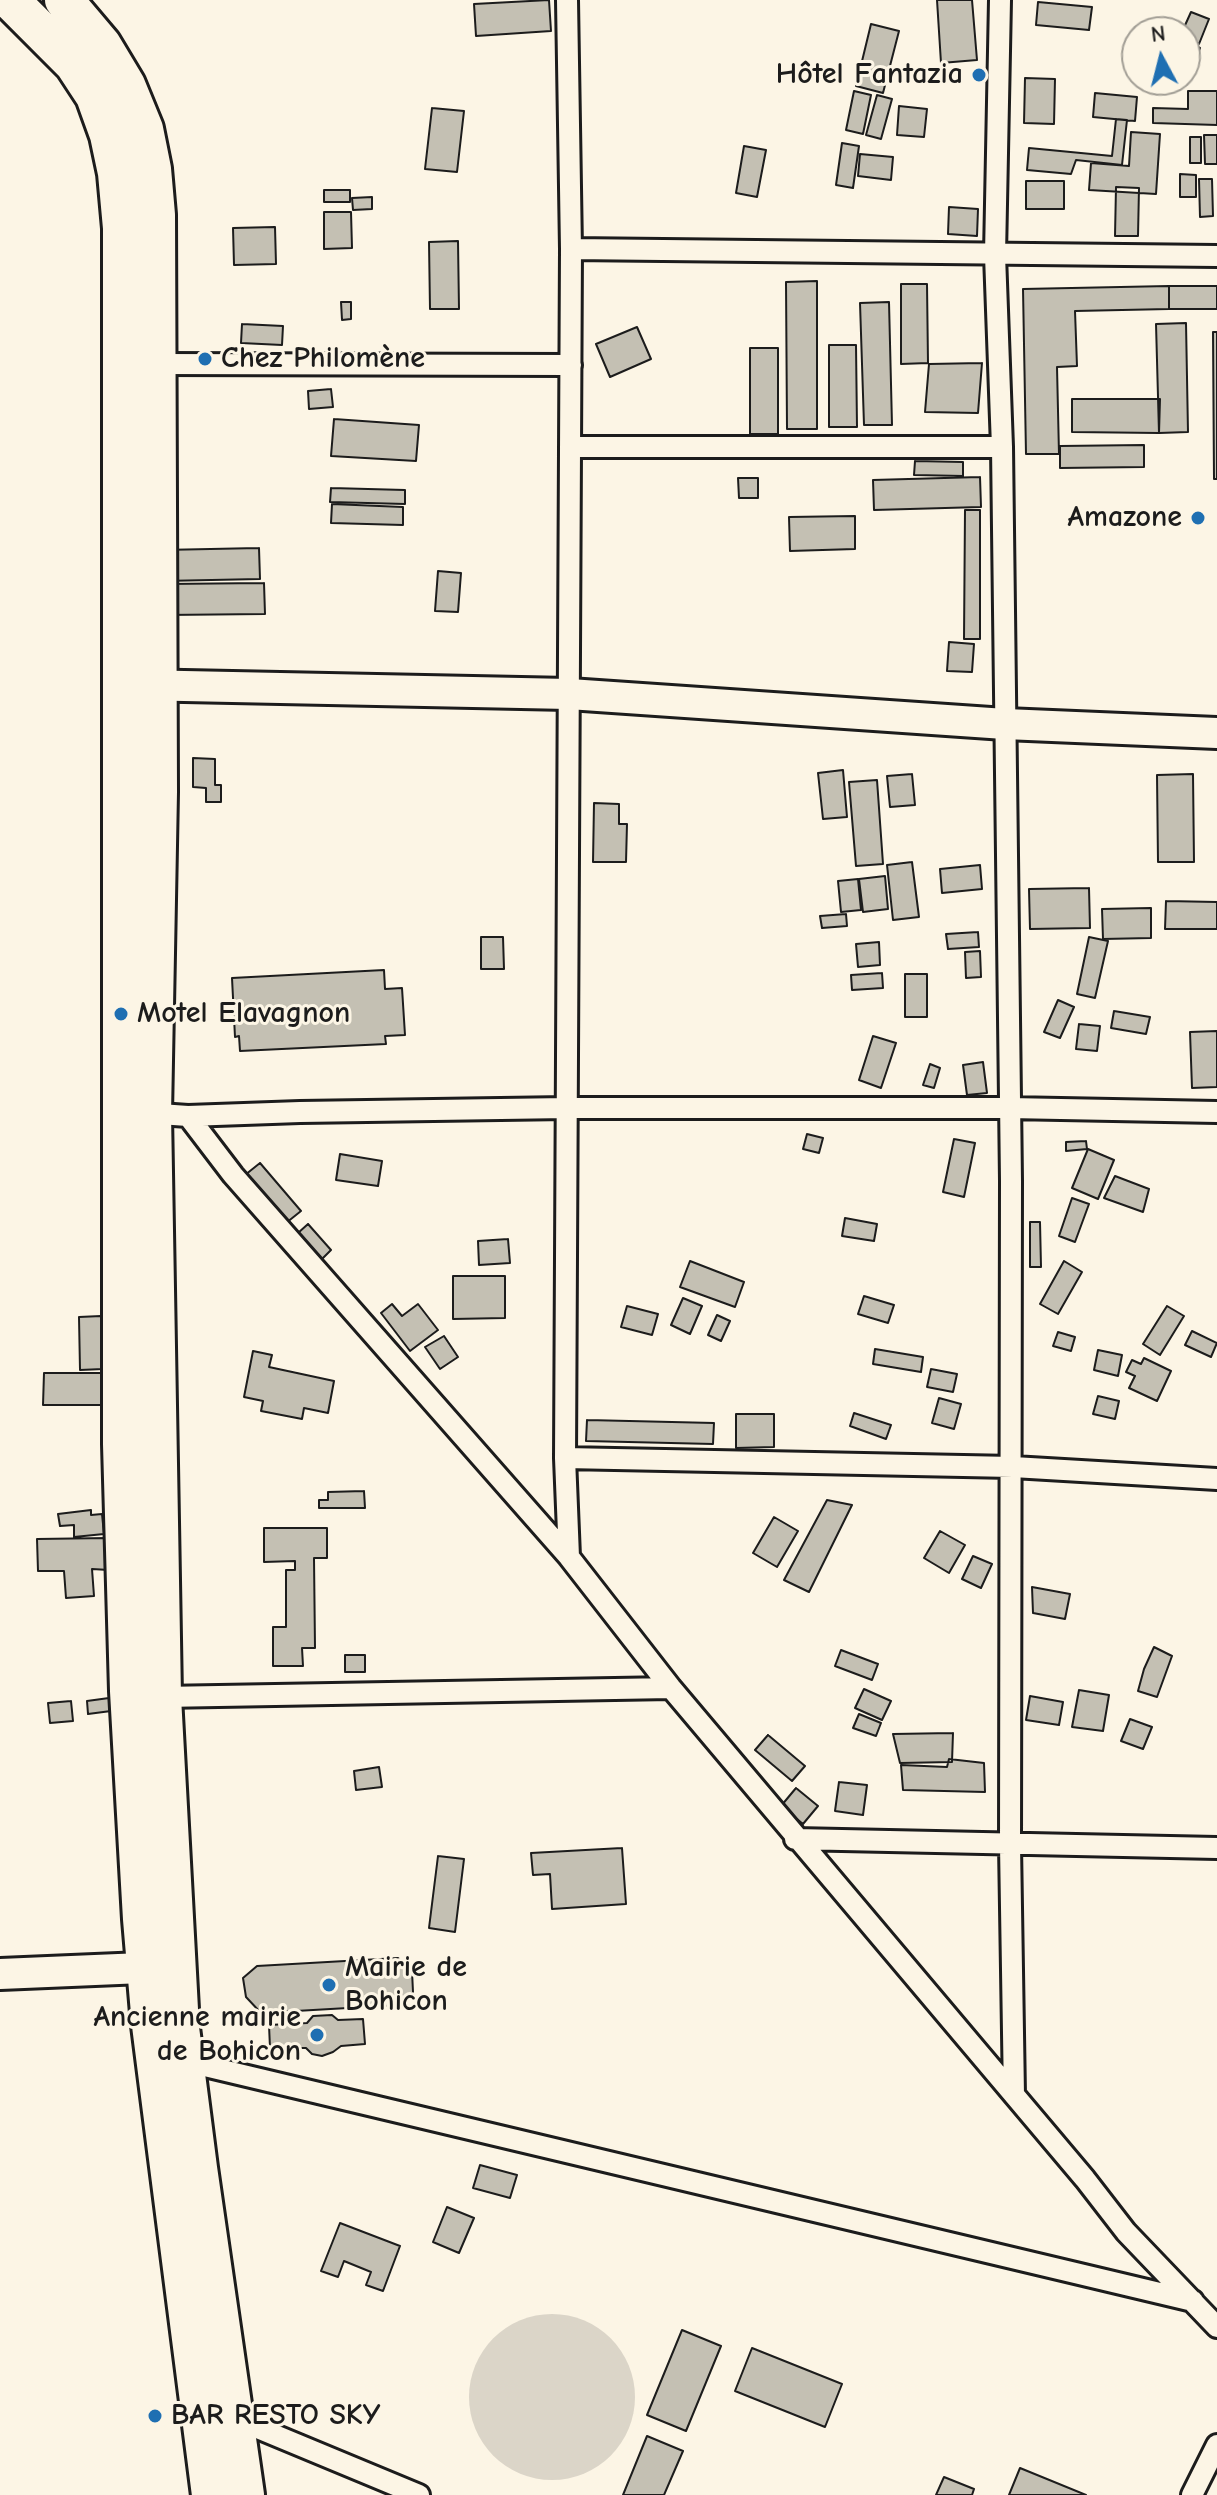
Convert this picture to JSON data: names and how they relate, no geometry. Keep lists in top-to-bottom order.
{
  "places": [
    "Hôtel Fantazia",
    "Chez Philomène",
    "Amazone",
    "Motel Elavagnon",
    "Mairie de Bohicon",
    "Ancienne mairie de Bohicon",
    "BAR RESTO SKY"
  ],
  "north": "top"
}
